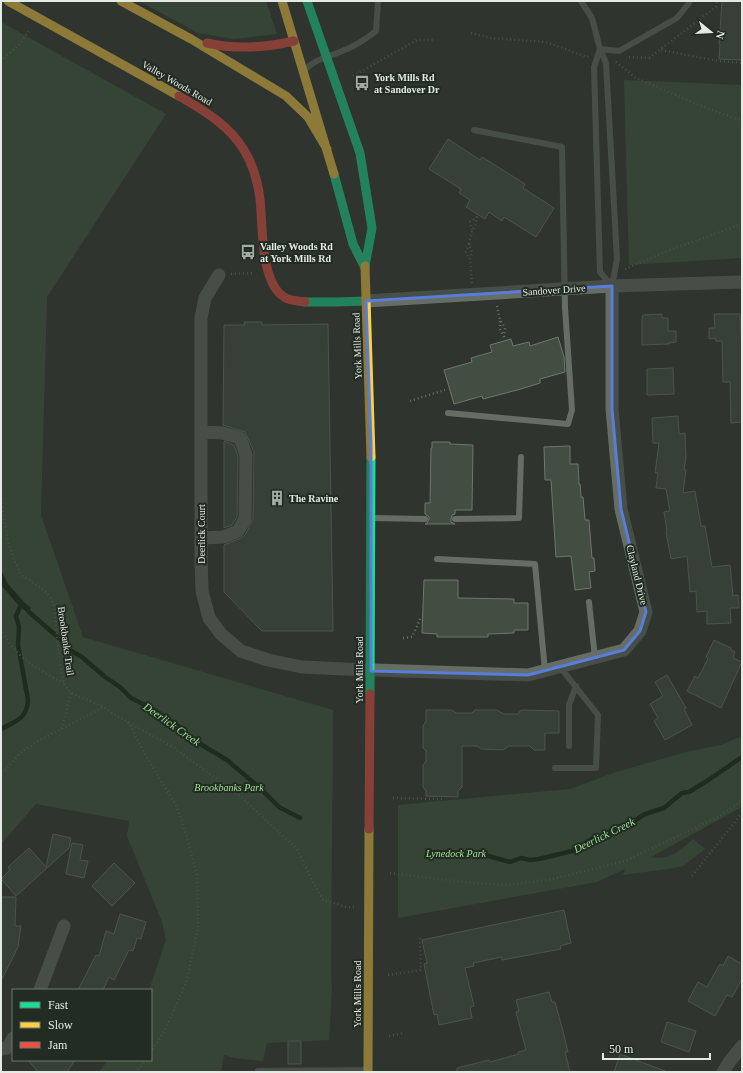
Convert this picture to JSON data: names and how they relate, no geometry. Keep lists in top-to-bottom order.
{
  "streets": {
    "main road": ["Valley Woods Road", "York Mills Road"],
    "street": ["Sandover Drive", "Deerlick Court", "Clayland Drive"],
    "path": ["Brookbanks Trail"]
  },
  "crossings": [
    ["Valley Woods Road", "Sandover Drive"],
    ["Valley Woods Road", "York Mills Road"],
    ["Sandover Drive", "York Mills Road"],
    ["Sandover Drive", "Clayland Drive"],
    ["York Mills Road", "Deerlick Court"],
    ["York Mills Road", "Clayland Drive"],
    ["York Mills Road", "Brookbanks Trail"],
    ["Deerlick Court", "Clayland Drive"]
  ],
  "water": ["Deerlick Creek"],
  "parks": ["Brookbanks Park", "Lynedock Park"],
  "places": {
    "bus stop": ["York Mills Rd at Sandover Dr", "Valley Woods Rd at York Mills Rd"],
    "building": ["The Ravine"]
  },
  "legend": ["Fast", "Slow", "Jam"],
  "scale_bar": "50 m",
  "north": "right"
}
